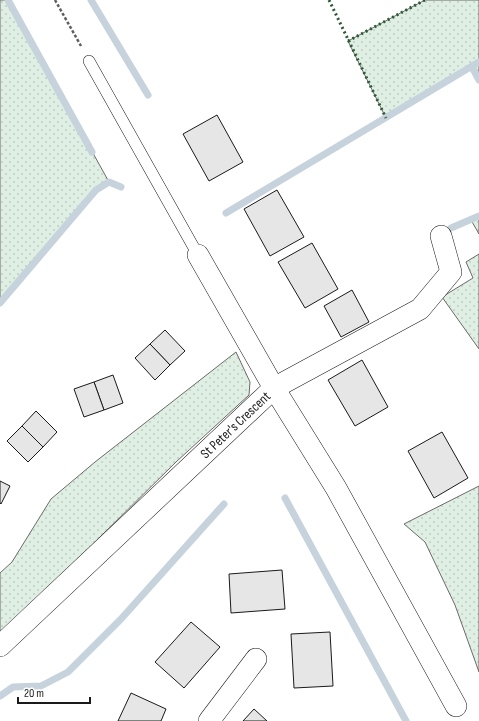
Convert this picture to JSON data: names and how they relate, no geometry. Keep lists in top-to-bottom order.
{
  "streets": {
    "street": ["St Peter's Crescent"]
  },
  "scale_bar": "20 m"
}
